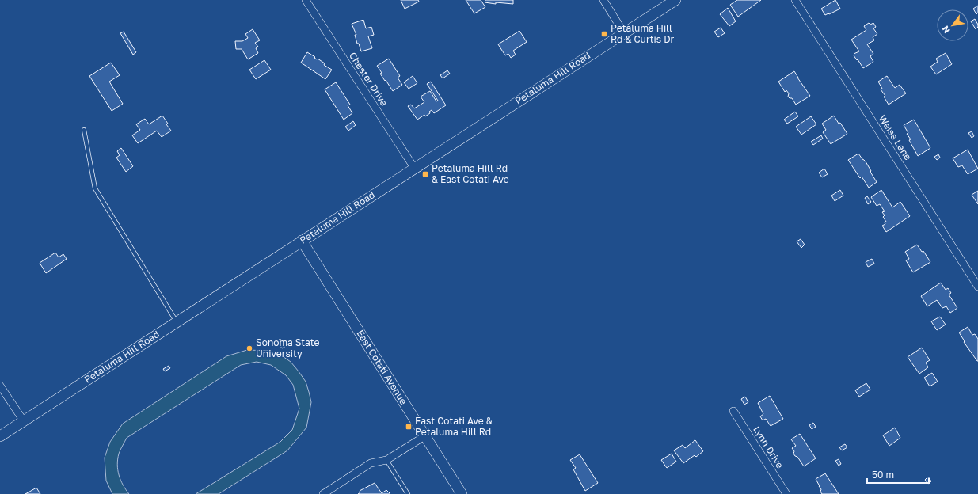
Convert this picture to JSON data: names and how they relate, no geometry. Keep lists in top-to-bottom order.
{
  "streets": {
    "main road": ["Petaluma Hill Road", "East Cotati Avenue"],
    "street": ["Chester Drive", "Weiss Lane", "Lynn Drive"]
  },
  "crossings": [
    ["Petaluma Hill Road", "Chester Drive"],
    ["Petaluma Hill Road", "East Cotati Avenue"]
  ],
  "places": {
    "transit": ["Petaluma Hill Rd & Curtis Dr", "Petaluma Hill Rd & East Cotati Ave", "East Cotati Ave & Petaluma Hill Rd"],
    "other": ["Sonoma State University"]
  },
  "scale_bar": "50 m",
  "north": "bottom left"
}
